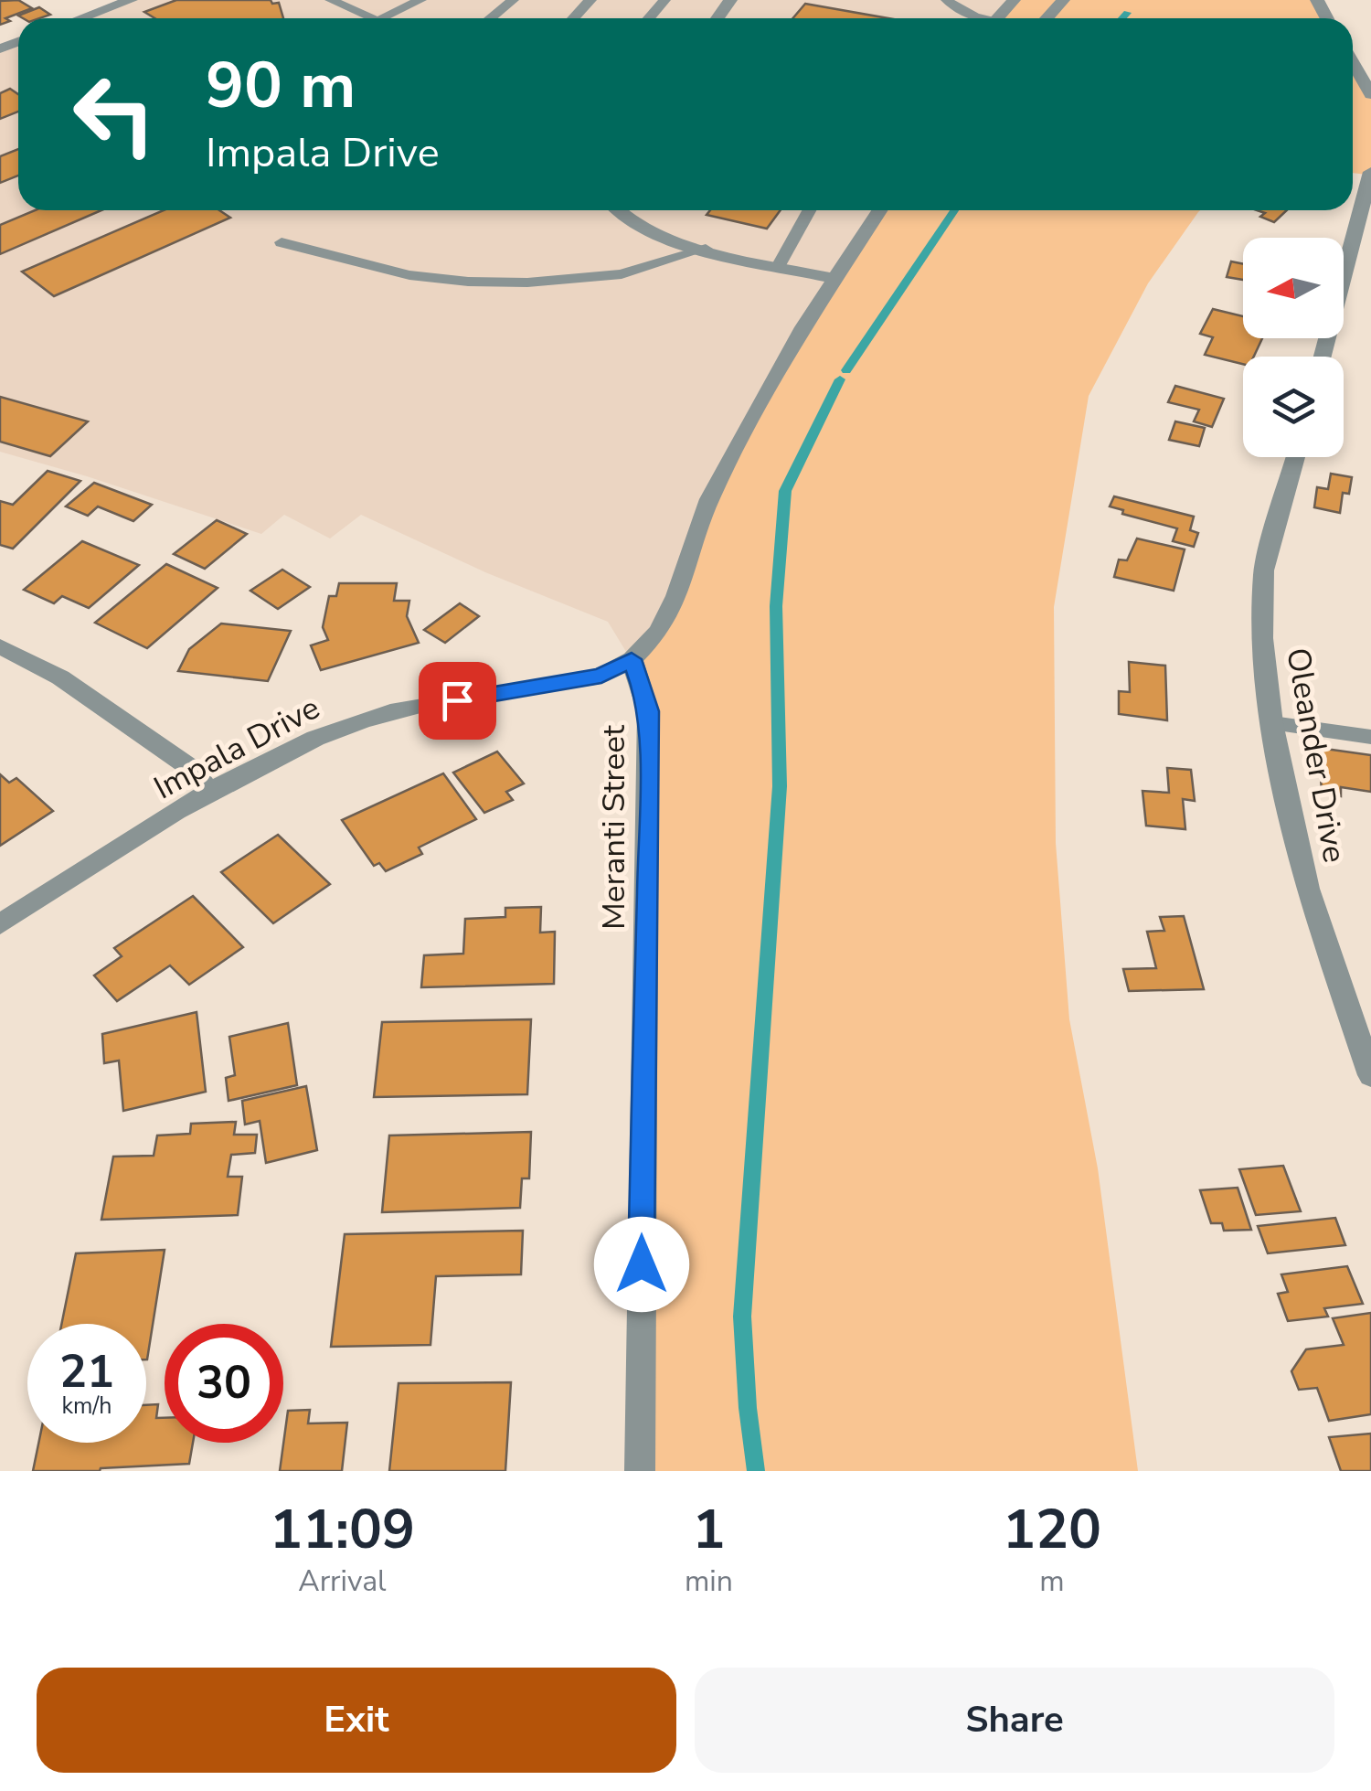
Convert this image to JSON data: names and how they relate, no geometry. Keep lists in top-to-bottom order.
{
  "streets": {
    "street": ["Impala Drive", "Oleander Drive", "Meranti Street"]
  },
  "crossings": [
    ["Impala Drive", "Meranti Street"]
  ],
  "north": "left",
  "page": {
    "turn": ["90 m", "Impala Drive"],
    "speed": "21 km/h",
    "limit": "30",
    "eta": [
      "11:09",
      "Arrival",
      "1",
      "min",
      "120",
      "m"
    ],
    "buttons": ["Exit", "Share"]
  }
}
